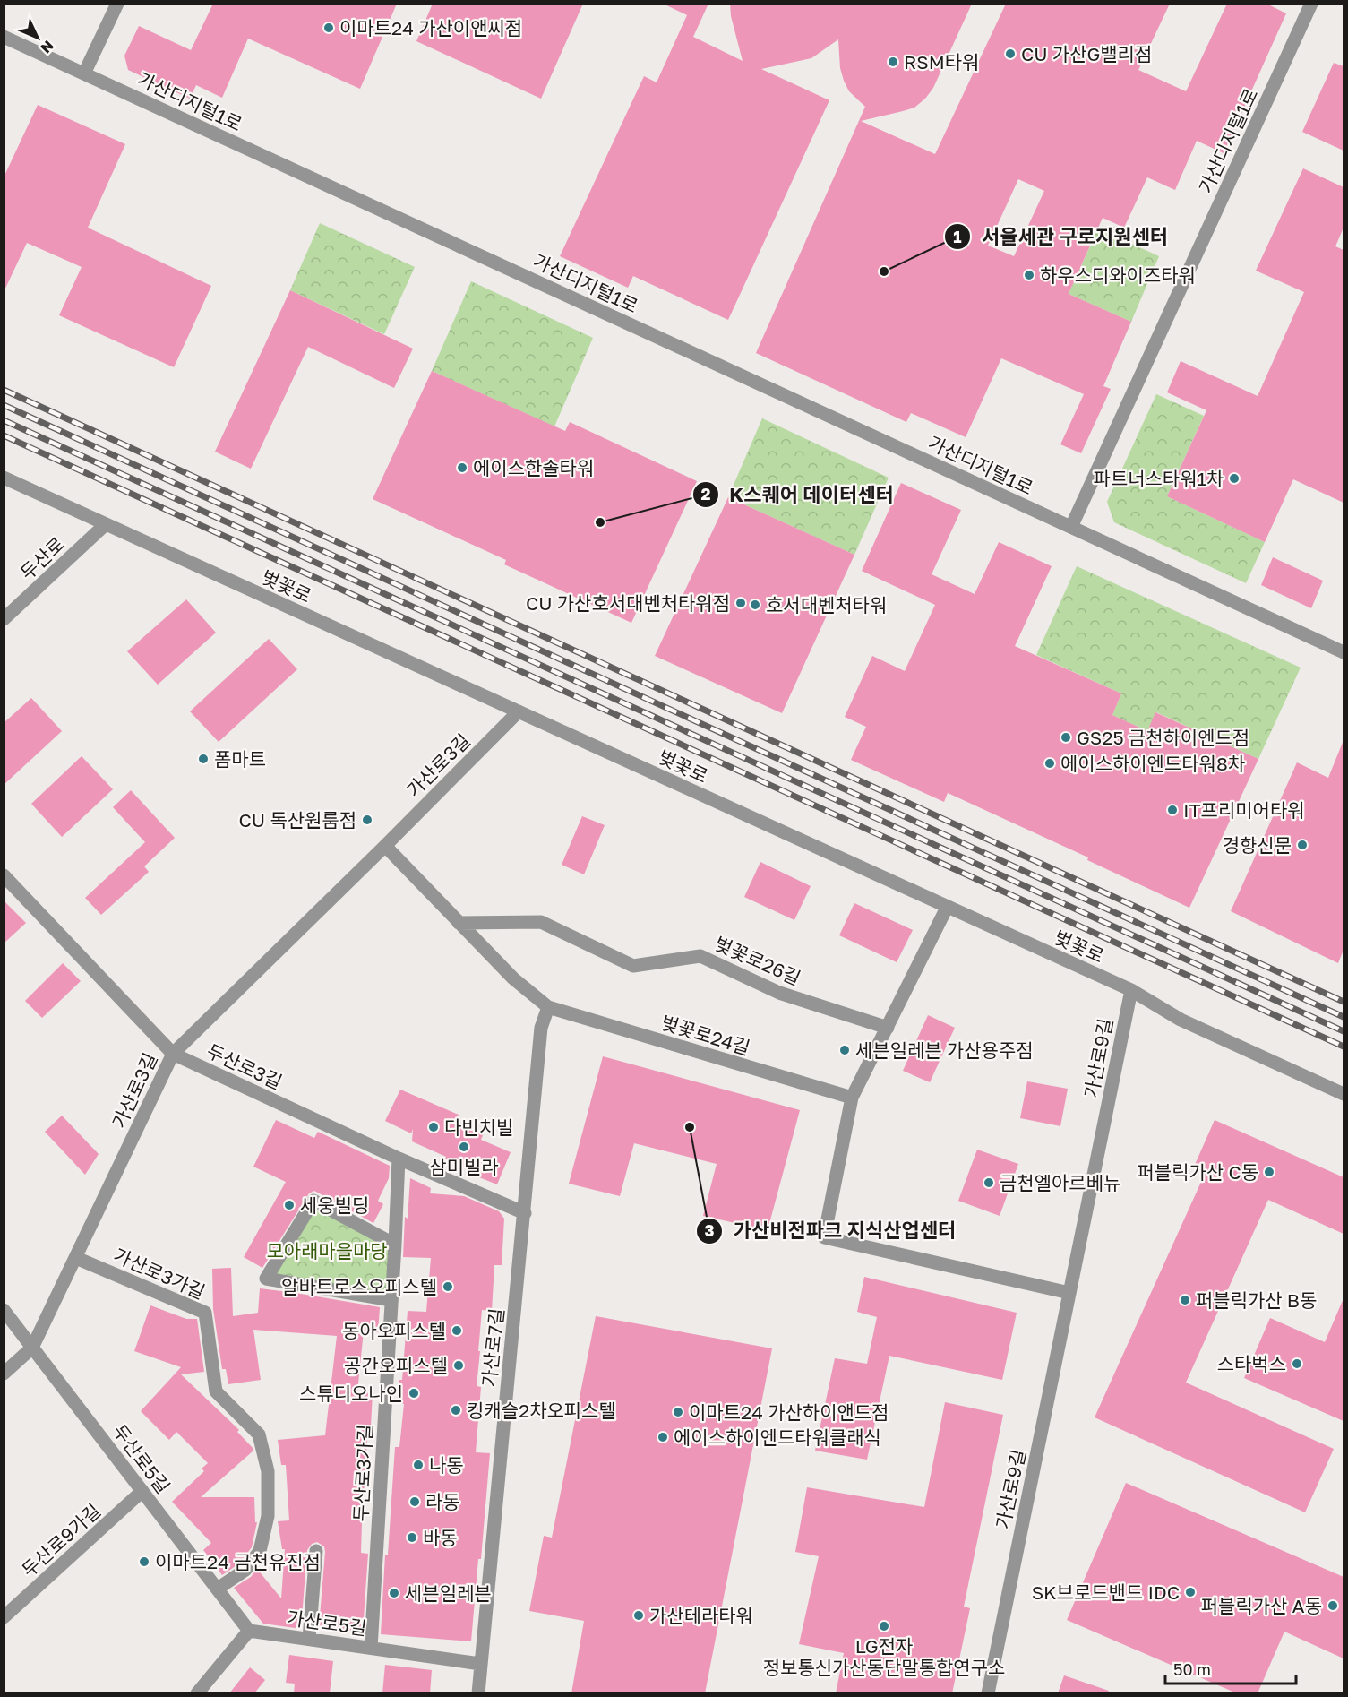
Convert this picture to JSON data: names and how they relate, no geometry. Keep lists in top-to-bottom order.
{
  "streets": {
    "street": [
      "가산디지털1로",
      "두산로",
      "벚꽃로",
      "가산로3길",
      "벚꽃로26길",
      "벚꽃로24길",
      "가산로9길",
      "두산로3길",
      "가산로3가길",
      "가산로7길",
      "두산로5길",
      "두산로3가길",
      "두산로9가길",
      "가산로5길"
    ]
  },
  "crossings": [
    ["두산로", "벚꽃로"],
    ["벚꽃로", "가산로3길"],
    ["벚꽃로", "가산로9길"],
    ["가산로3길", "두산로3길"],
    ["가산로3길", "가산로3가길"],
    ["가산로3길", "두산로5길"],
    ["벚꽃로24길", "가산로7길"],
    ["두산로3길", "가산로7길"],
    ["두산로3길", "두산로3가길"],
    ["가산로3가길", "두산로5길"],
    ["가산로7길", "가산로5길"],
    ["두산로5길", "두산로9가길"],
    ["두산로5길", "가산로5길"],
    ["두산로3가길", "가산로5길"]
  ],
  "parks": ["모아래마을마당"],
  "places": [
    "이마트24 가산이앤씨점",
    "CU 가산G밸리점",
    "RSM타워",
    "서울세관 구로지원센터",
    "하우스디와이즈타워",
    "에이스한솔타워",
    "파트너스타워1차",
    "K스퀘어 데이터센터",
    "CU 가산호서대벤처타워점",
    "호서대벤처타워",
    "GS25 금천하이엔드점",
    "폼마트",
    "에이스하이엔드타워8차",
    "IT프리미어타워",
    "CU 독산원룸점",
    "경향신문",
    "세븐일레븐 가산용주점",
    "다빈치빌",
    "가산비전파크 지식산업센터",
    "삼미빌라",
    "퍼블릭가산 C동",
    "금천엘아르베뉴",
    "세웅빌딩",
    "알바트로스오피스텔",
    "퍼블릭가산 B동",
    "동아오피스텔",
    "스타벅스",
    "공간오피스텔",
    "스튜디오나인",
    "킹캐슬2차오피스텔",
    "이마트24 가산하이앤드점",
    "에이스하이엔드타워클래식",
    "나동",
    "라동",
    "바동",
    "이마트24 금천유진점",
    "SK브로드밴드 IDC",
    "세븐일레븐",
    "퍼블릭가산 A동",
    "가산테라타워",
    "LG전자 정보통신가산동단말통합연구소"
  ],
  "scale_bar": "50 m",
  "north": "bottom right"
}
